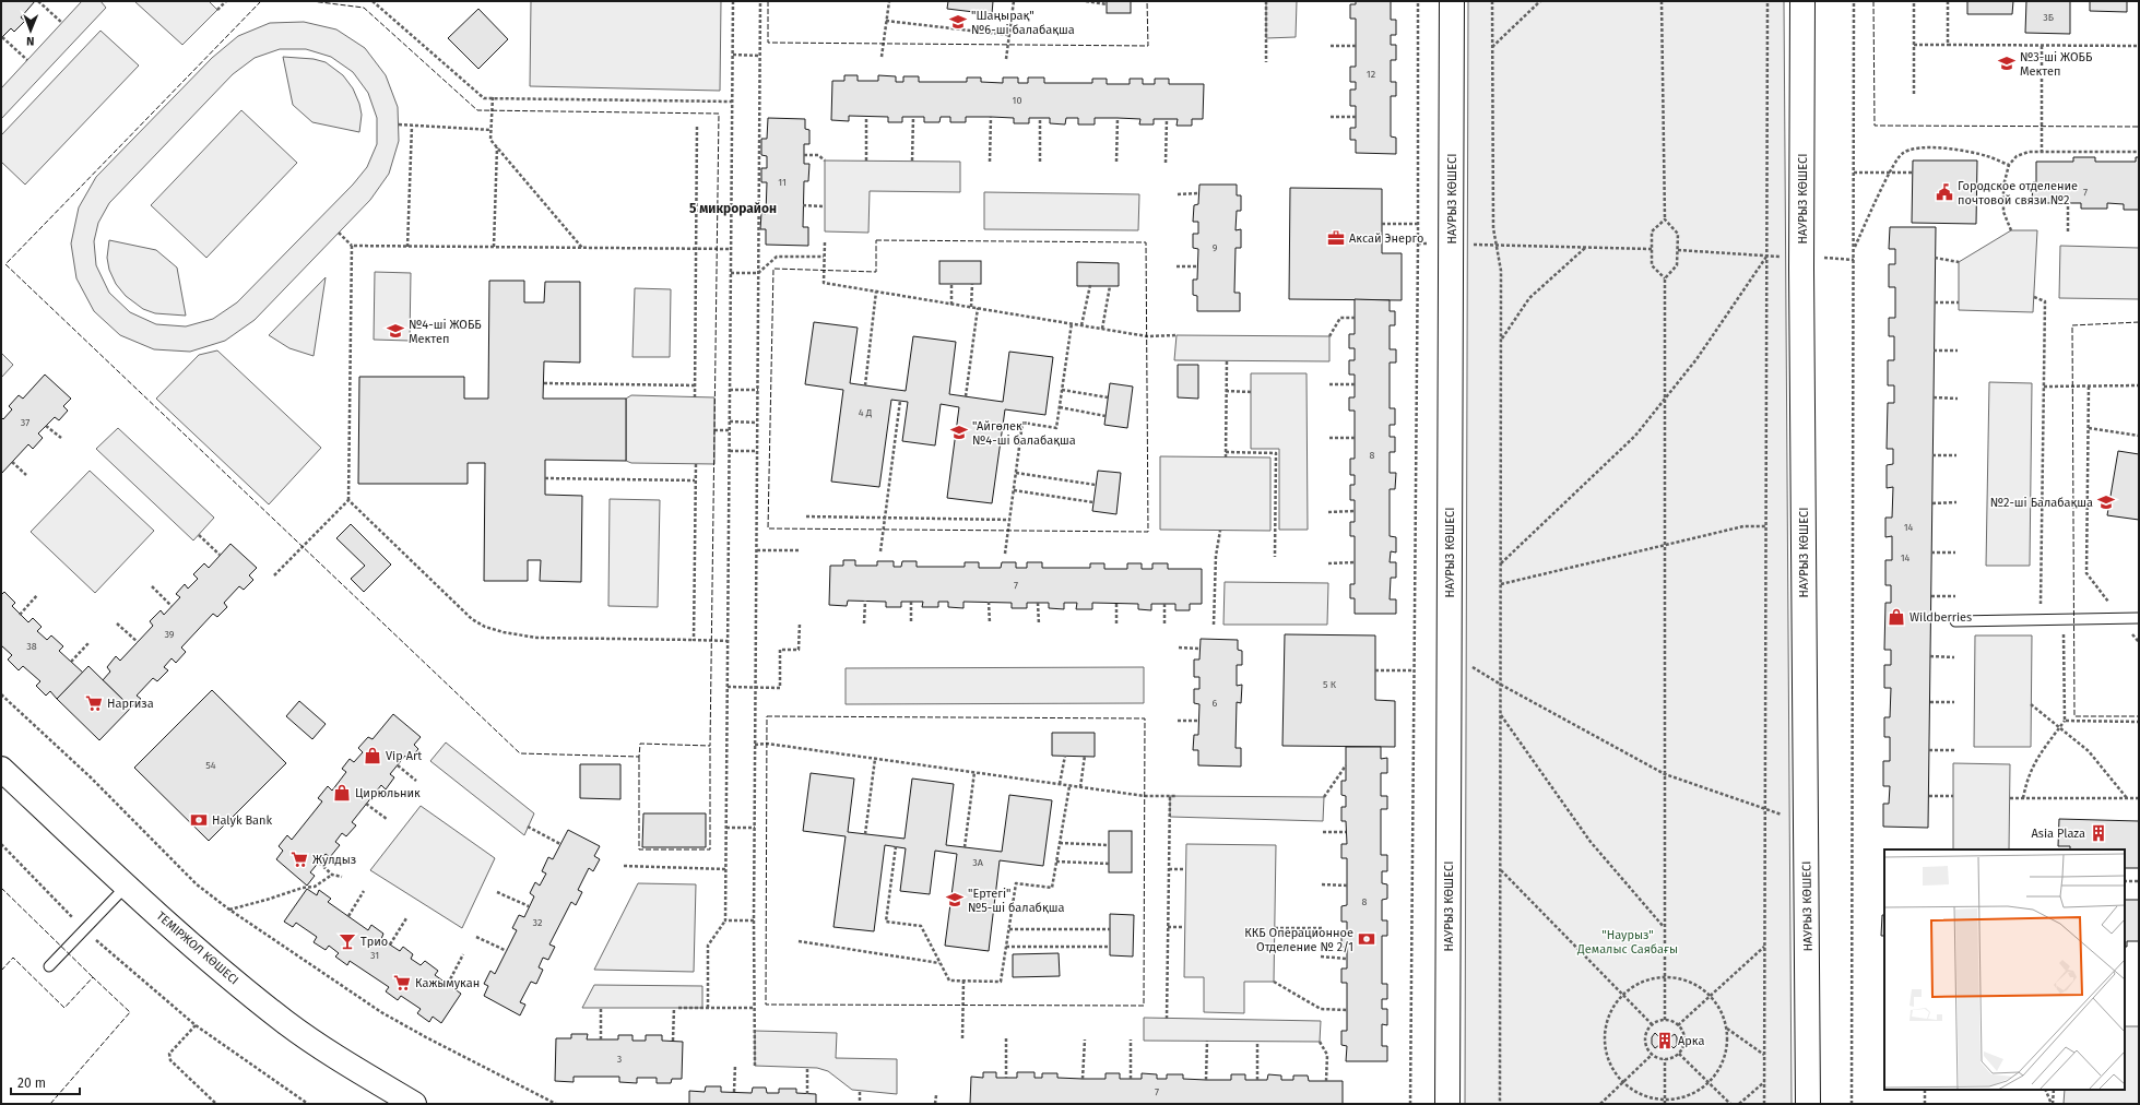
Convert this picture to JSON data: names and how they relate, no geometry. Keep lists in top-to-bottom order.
{
  "streets": {
    "street": ["НАУРЫЗ КӨШЕСІ", "ТЕМІРЖОЛ КӨШЕСІ"]
  },
  "districts": ["5 микрорайон"],
  "parks": ["\"Наурыз\" Демалыс Саябағы"],
  "places": {
    "school or university": [
      "\"Шаңырақ\" №6-ші балабақша",
      "№3-ші ЖОББ Мектеп",
      "№4-ші ЖОББ Мектеп",
      "\"Айгөлек\" №4-ші балабақша",
      "№2-ші Балабақша",
      "\"Ертегі\" №5-ші балабқша"
    ],
    "public building": ["Городское отделение почтовой связи №2"],
    "office": ["Аксай Энерго"],
    "shop": ["Wildberries", "Vip Art", "Цирюльник"],
    "supermarket": ["Наргиза", "Жулдыз", "Кажымукан"],
    "bank": ["Halyk Bank", "ККБ Операционное Отделение № 2/1"],
    "building": ["Asia Plaza", "Арка"],
    "bar": ["Трио"]
  },
  "house_numbers": [
    "3Б",
    "12",
    "10",
    "11",
    "7",
    "9",
    "4 Д",
    "37",
    "8",
    "14",
    "14",
    "7",
    "39",
    "38",
    "5 К",
    "6",
    "54",
    "3А",
    "8",
    "32",
    "31",
    "3",
    "7"
  ],
  "scale_bar": "20 m",
  "north": "bottom"
}
